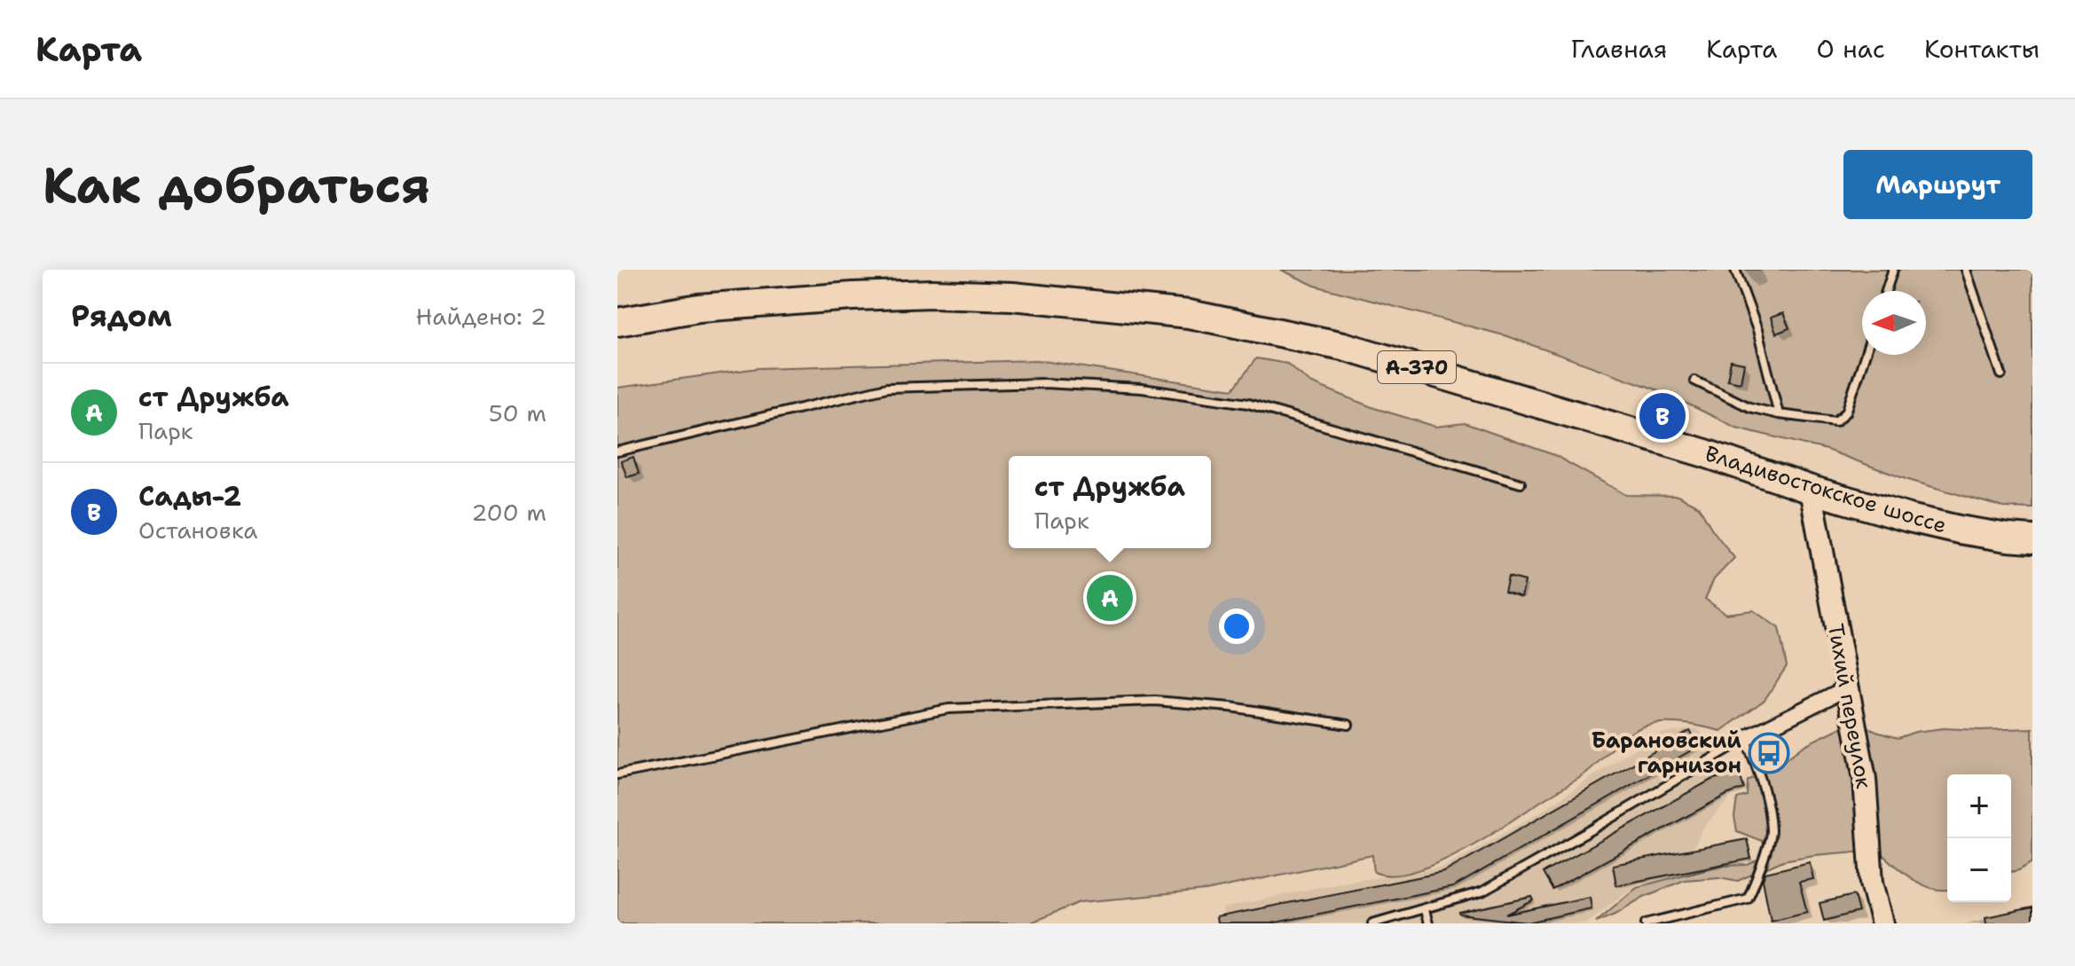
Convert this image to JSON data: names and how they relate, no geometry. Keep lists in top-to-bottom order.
{
  "streets": {
    "highway": ["А-370", "Владивостокское шоссе"],
    "street": ["Тихий переулок"]
  },
  "crossings": [
    ["Владивостокское шоссе", "Тихий переулок"]
  ],
  "places": {
    "bus stop": ["Барановский гарнизон"]
  },
  "north": "left",
  "page": {
    "header": "Карта",
    "nav": [
      "Главная",
      "Карта",
      "О нас",
      "Контакты"
    ],
    "buttons": "Маршрут",
    "title": "Как добраться",
    "heading": ["Рядом", "Найдено: 2"],
    "list": [
      {
        "mark": "A",
        "name": "ст Дружба",
        "note": "Парк",
        "value": "50 m"
      },
      {
        "mark": "B",
        "name": "Сады-2",
        "note": "Остановка",
        "value": "200 m"
      }
    ],
    "pins": ["B", "A"],
    "popup": ["ст Дружба", "Парк"],
    "map_buttons": ["+", "−"]
  }
}
